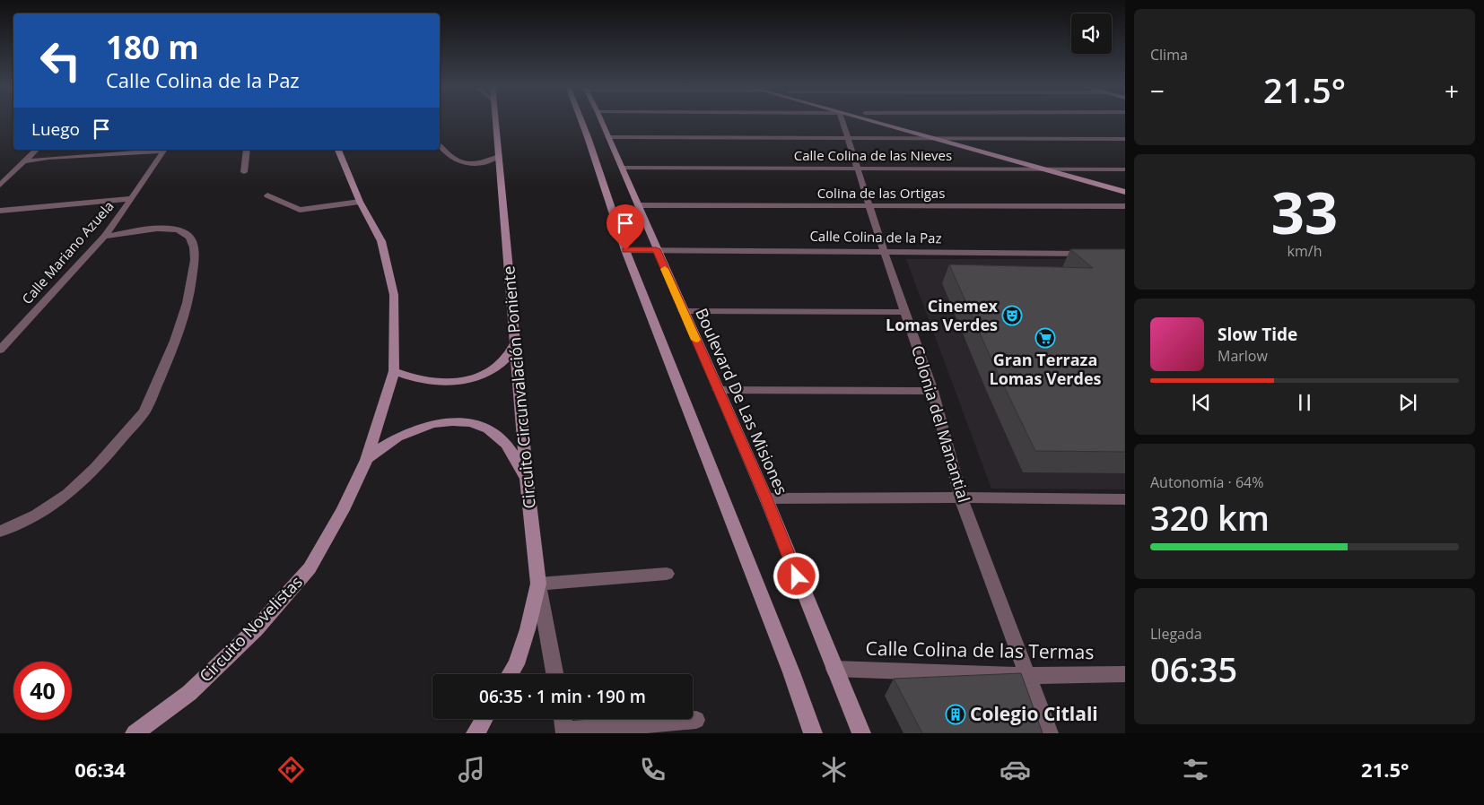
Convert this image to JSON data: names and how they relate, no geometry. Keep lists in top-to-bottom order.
{
  "streets": {
    "main road": ["Circuito Circunvalación Poniente", "Boulevard De Las Misiones", "Circuito Novelistas"],
    "street": [
      "Calle Colina de las Nieves",
      "Colina de las Ortigas",
      "Calle Colina de la Paz",
      "Calle Mariano Azuela",
      "Colonia del Manantial",
      "Calle Colina de las Termas"
    ]
  },
  "crossings": [
    ["Calle Colina de las Nieves", "Boulevard De Las Misiones"],
    ["Calle Colina de las Nieves", "Colonia del Manantial"],
    ["Colina de las Ortigas", "Boulevard De Las Misiones"],
    ["Colina de las Ortigas", "Colonia del Manantial"],
    ["Calle Colina de la Paz", "Boulevard De Las Misiones"],
    ["Calle Colina de la Paz", "Colonia del Manantial"],
    ["Boulevard De Las Misiones", "Calle Colina de las Termas"],
    ["Colonia del Manantial", "Calle Colina de las Termas"]
  ],
  "places": {
    "theatre": ["Cinemex Lomas Verdes"],
    "supermarket": ["Gran Terraza Lomas Verdes"],
    "building": ["Colegio Citlali"]
  },
  "page": {
    "tile": [
      "Clima",
      ["33", "km/h"],
      ["Autonomía · 64%", "320 km"],
      ["Llegada", "06:35"]
    ],
    "turn": ["180 m", "Calle Colina de la Paz"],
    "heat": ["−", "21.5°", "+"],
    "then": "Luego",
    "song": ["Slow Tide", "Marlow"],
    "limit": "40",
    "trip": "06:35 · 1 min · 190 m",
    "tabs": ["06:34", "21.5°"]
  }
}
